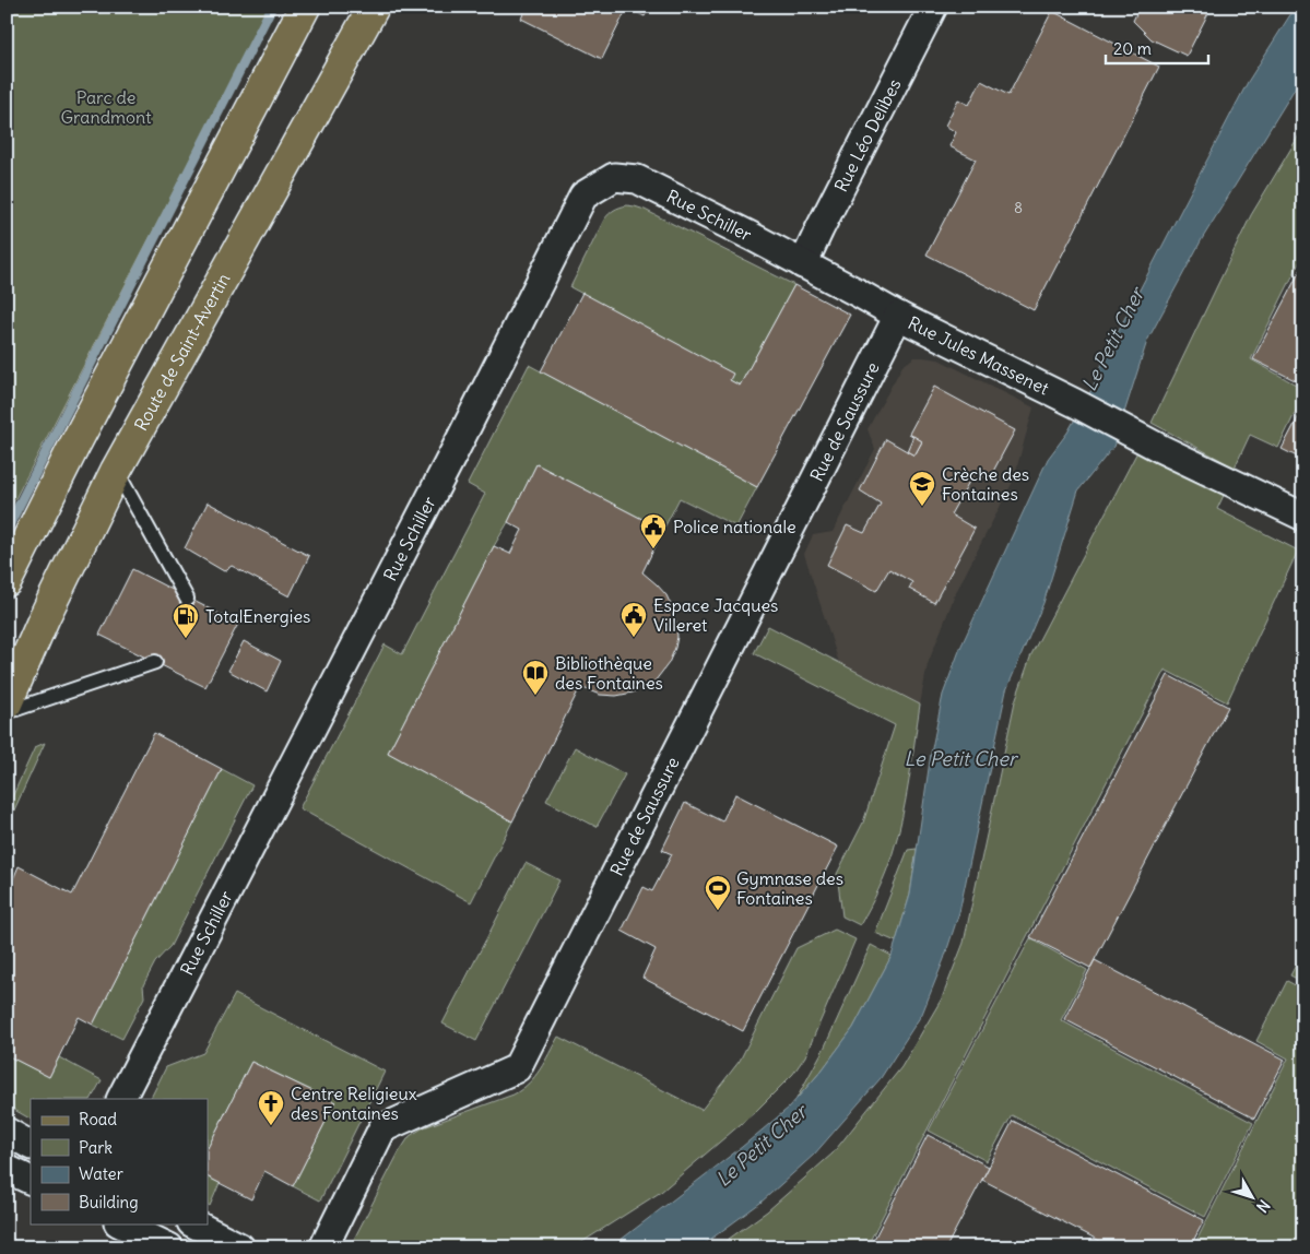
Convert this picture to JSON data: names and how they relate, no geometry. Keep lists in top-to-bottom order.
{
  "streets": {
    "main road": ["Route de Saint-Avertin"],
    "street": [
      "Rue Léo Delibes",
      "Rue Schiller",
      "Rue Jules Massenet",
      "Rue de Saussure"
    ]
  },
  "crossings": [
    ["Rue Léo Delibes", "Rue Schiller"],
    ["Rue Léo Delibes", "Rue Jules Massenet"],
    ["Rue Schiller", "Rue Jules Massenet"],
    ["Rue Jules Massenet", "Rue de Saussure"]
  ],
  "water": ["Le Petit Cher"],
  "parks": ["Parc de Grandmont"],
  "places": {
    "school or university": ["Crèche des Fontaines"],
    "public building": ["Police nationale", "Espace Jacques Villeret"],
    "fuel station": ["TotalEnergies"],
    "library": ["Bibliothèque des Fontaines"],
    "sports": ["Gymnase des Fontaines"],
    "church": ["Centre Religieux des Fontaines"]
  },
  "house_numbers": ["8"],
  "legend": [
    "Road",
    "Park",
    "Water",
    "Building"
  ],
  "scale_bar": "20 m",
  "north": "bottom right"
}
